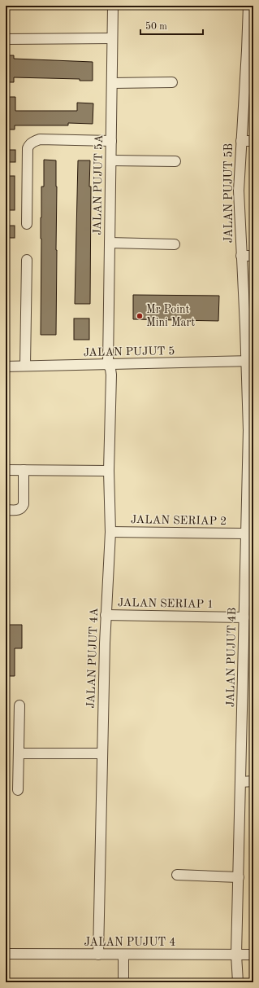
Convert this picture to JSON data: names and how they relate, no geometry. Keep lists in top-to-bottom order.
{
  "streets": {
    "street": [
      "JALAN PUJUT 5A",
      "JALAN PUJUT 5B",
      "JALAN PUJUT 5",
      "JALAN SERIAP 2",
      "JALAN SERIAP 1",
      "JALAN PUJUT 4B",
      "JALAN PUJUT 4A",
      "JALAN PUJUT 4"
    ]
  },
  "crossings": [
    ["JALAN PUJUT 5A", "JALAN PUJUT 5"],
    ["JALAN PUJUT 5A", "JALAN PUJUT 4A"],
    ["JALAN PUJUT 5B", "JALAN PUJUT 5"],
    ["JALAN PUJUT 5B", "JALAN PUJUT 4B"],
    ["JALAN PUJUT 5", "JALAN PUJUT 4B"],
    ["JALAN PUJUT 5", "JALAN PUJUT 4A"],
    ["JALAN SERIAP 2", "JALAN PUJUT 4B"],
    ["JALAN SERIAP 2", "JALAN PUJUT 4A"],
    ["JALAN SERIAP 1", "JALAN PUJUT 4B"],
    ["JALAN SERIAP 1", "JALAN PUJUT 4A"],
    ["JALAN PUJUT 4B", "JALAN PUJUT 4"],
    ["JALAN PUJUT 4A", "JALAN PUJUT 4"]
  ],
  "places": ["Mr Point Mini Mart"],
  "scale_bar": "50 m"
}
